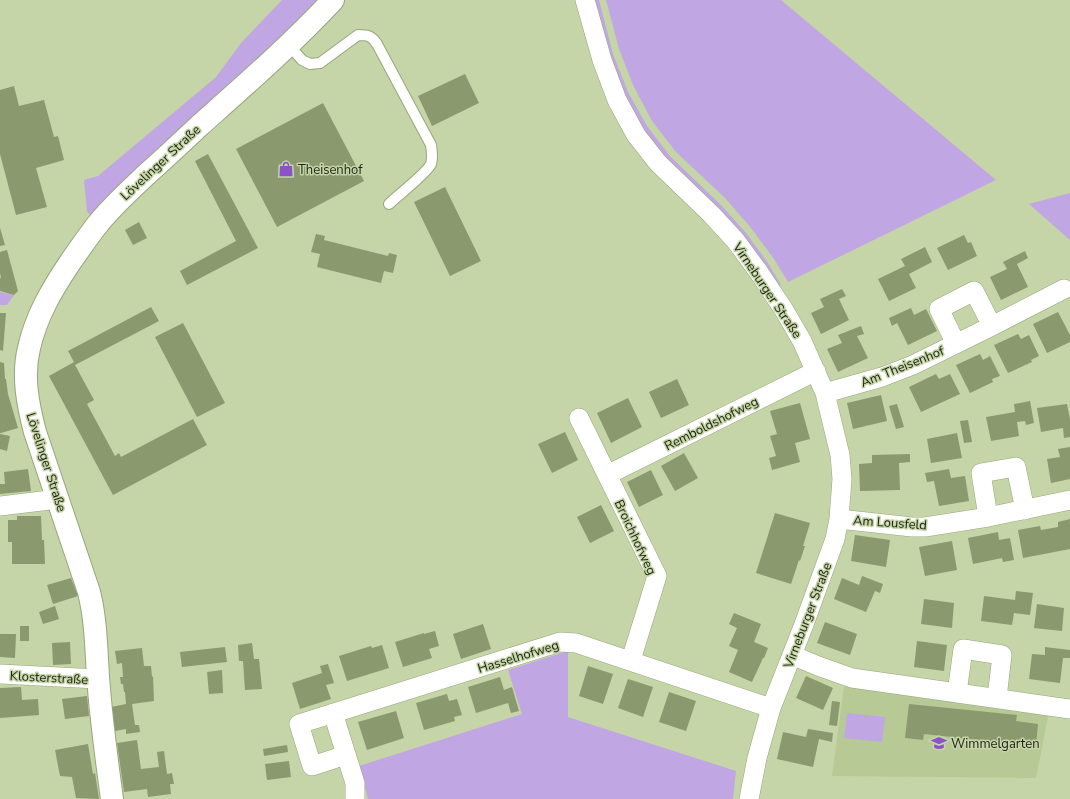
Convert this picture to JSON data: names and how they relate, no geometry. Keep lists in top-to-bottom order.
{
  "streets": {
    "street": [
      "Lövelinger Straße",
      "Virneburger Straße",
      "Am Theisenhof",
      "Remboldshofweg",
      "Am Lousfeld",
      "Broichhofweg",
      "Hasselhofweg",
      "Klosterstraße"
    ]
  },
  "crossings": [
    ["Lövelinger Straße", "Klosterstraße"],
    ["Virneburger Straße", "Am Theisenhof"],
    ["Virneburger Straße", "Remboldshofweg"],
    ["Virneburger Straße", "Am Lousfeld"],
    ["Virneburger Straße", "Hasselhofweg"],
    ["Remboldshofweg", "Broichhofweg"],
    ["Broichhofweg", "Hasselhofweg"]
  ],
  "places": {
    "shop": ["Theisenhof"],
    "school or university": ["Wimmelgarten"]
  }
}
